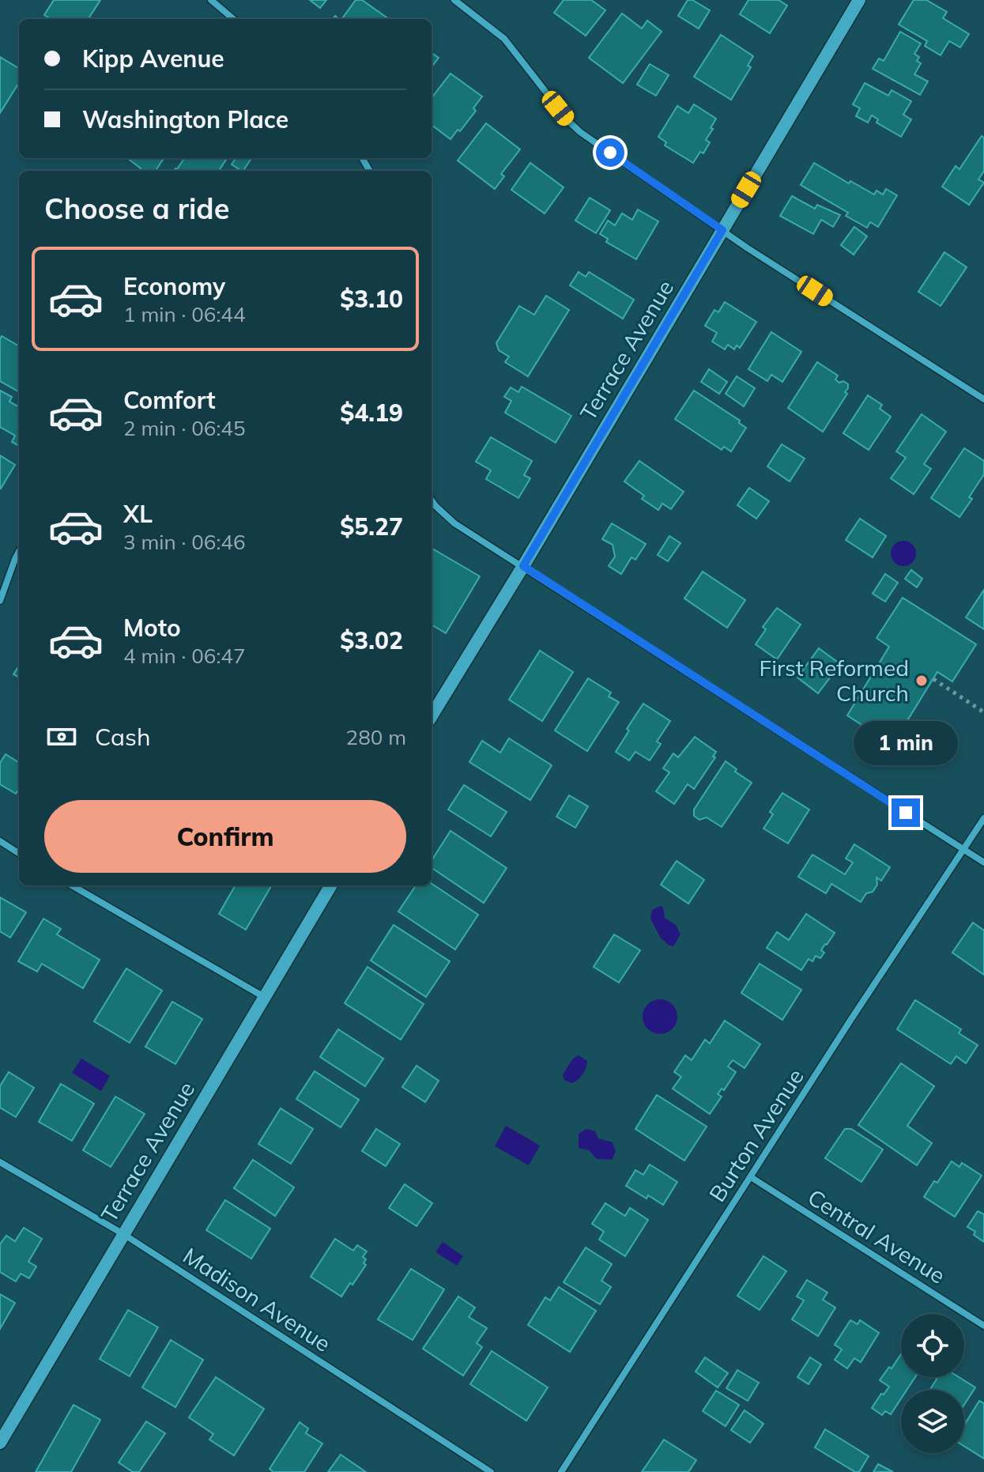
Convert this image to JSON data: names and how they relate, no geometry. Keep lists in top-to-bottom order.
{
  "streets": {
    "main road": ["Terrace Avenue"],
    "street": ["Burton Avenue", "Central Avenue", "Madison Avenue"]
  },
  "crossings": [
    ["Terrace Avenue", "Madison Avenue"],
    ["Burton Avenue", "Central Avenue"]
  ],
  "places": ["First Reformed Church"],
  "page": {
    "banner": ["Kipp Avenue", "Washington Place"],
    "heading": "Choose a ride",
    "list": [
      {
        "name": "Economy",
        "note": "1 min · 06:44",
        "value": "$3.10"
      },
      {
        "name": "Comfort",
        "note": "2 min · 06:45",
        "value": "$4.19"
      },
      {
        "name": "XL",
        "note": "3 min · 06:46",
        "value": "$5.27"
      },
      {
        "name": "Moto",
        "note": "4 min · 06:47",
        "value": "$3.02"
      }
    ],
    "pay": ["Cash", "280 m"],
    "bubble": "1 min",
    "buttons": "Confirm"
  }
}
